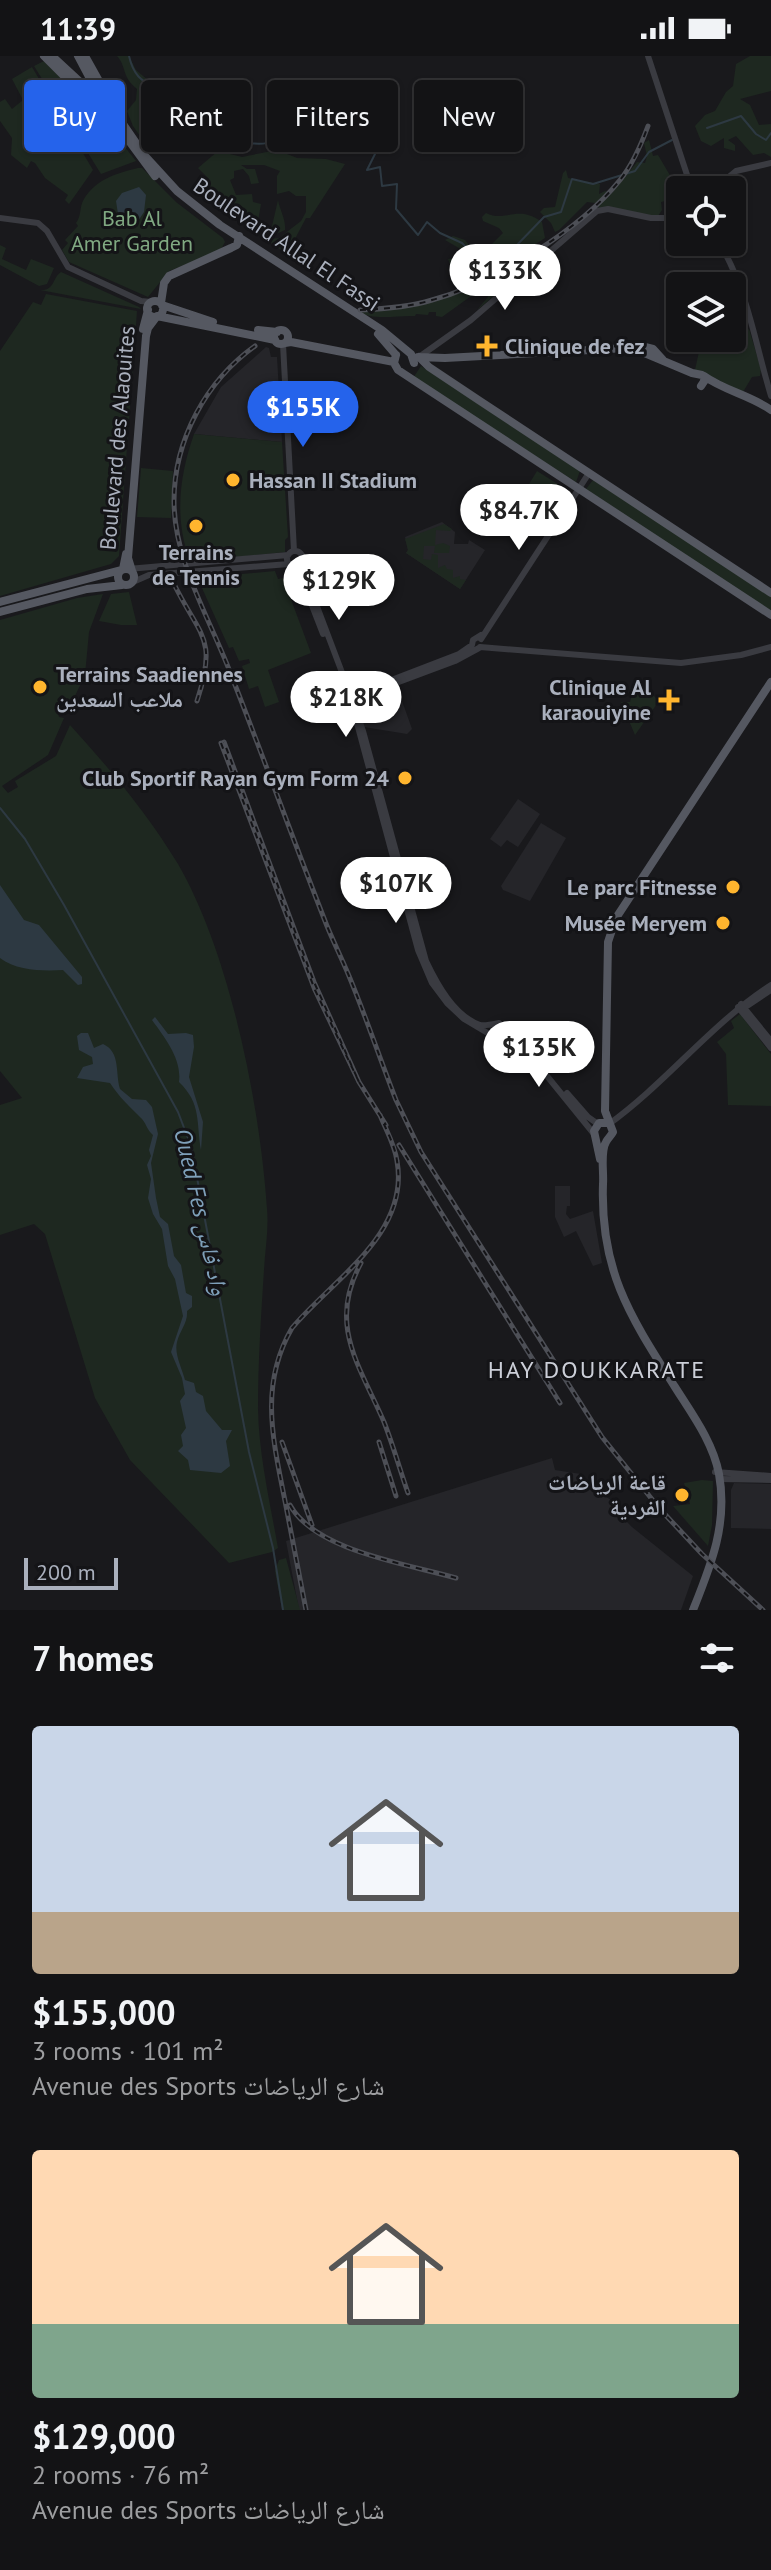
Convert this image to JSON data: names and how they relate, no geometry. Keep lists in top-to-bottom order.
{
  "streets": {
    "main road": ["Boulevard Allal El Fassi", "Boulevard des Alaouites"]
  },
  "districts": ["HAY DOUKKARATE"],
  "water": ["Oued Fes واد فاس"],
  "parks": ["Bab Al Amer Garden"],
  "places": {
    "health": ["Clinique de fez", "Clinique Al karaouiyine"],
    "other": [
      "Hassan II Stadium",
      "Terrains de Tennis",
      "Terrains Saadiennes ملاعب السعدين",
      "Club Sportif Rayan Gym Form 24",
      "Le parc Fitnesse",
      "Musée Meryem",
      "قاعة الرياضات الفردية"
    ]
  },
  "scale_bar": "200 m",
  "page": {
    "status": "11:39",
    "chip": [
      "Buy",
      "Rent",
      "Filters",
      "New"
    ],
    "price": [
      "$133K",
      "$155K",
      "$84.7K",
      "$129K",
      "$218K",
      "$107K",
      "$135K"
    ],
    "scale": "200 m",
    "heading": "7 homes",
    "list": [
      {
        "name": "$155,000",
        "note": "3 rooms · 101 m² · Avenue des Sports شارع الرياضات"
      },
      {
        "name": "$129,000",
        "note": "2 rooms · 76 m² · Avenue des Sports شارع الرياضات"
      }
    ]
  }
}
